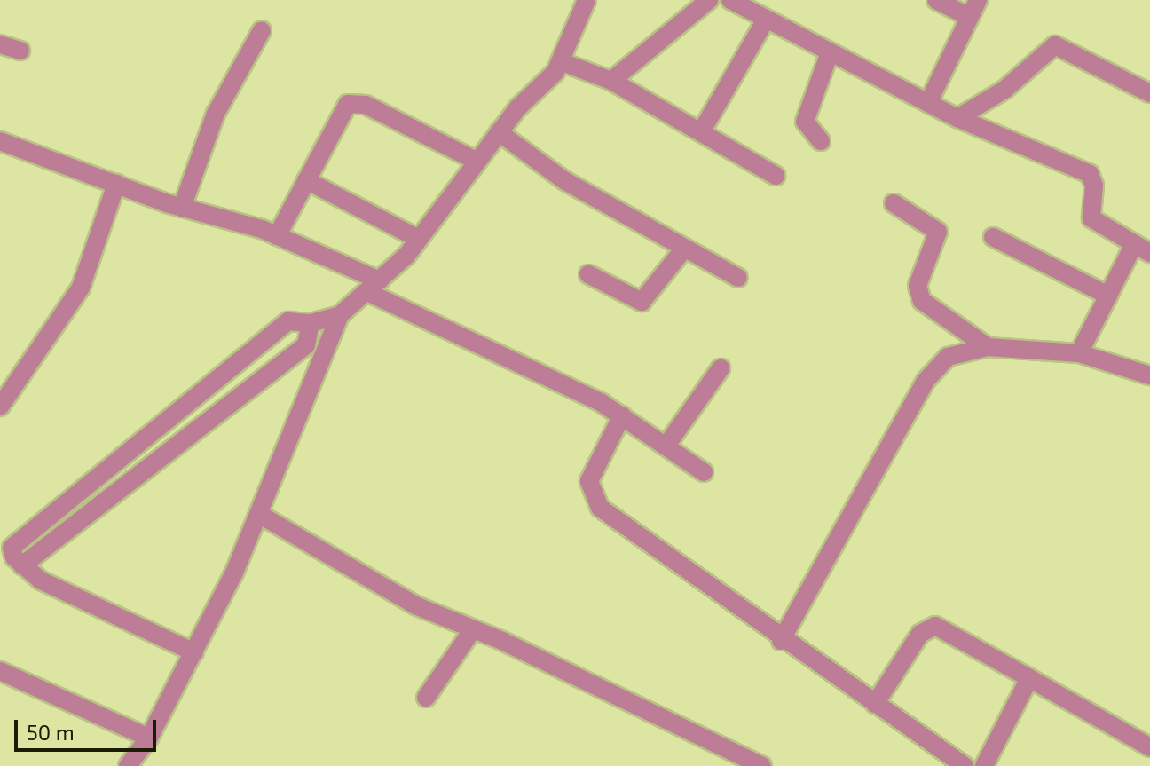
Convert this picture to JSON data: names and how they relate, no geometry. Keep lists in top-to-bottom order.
{
  "scale_bar": "50 m"
}
